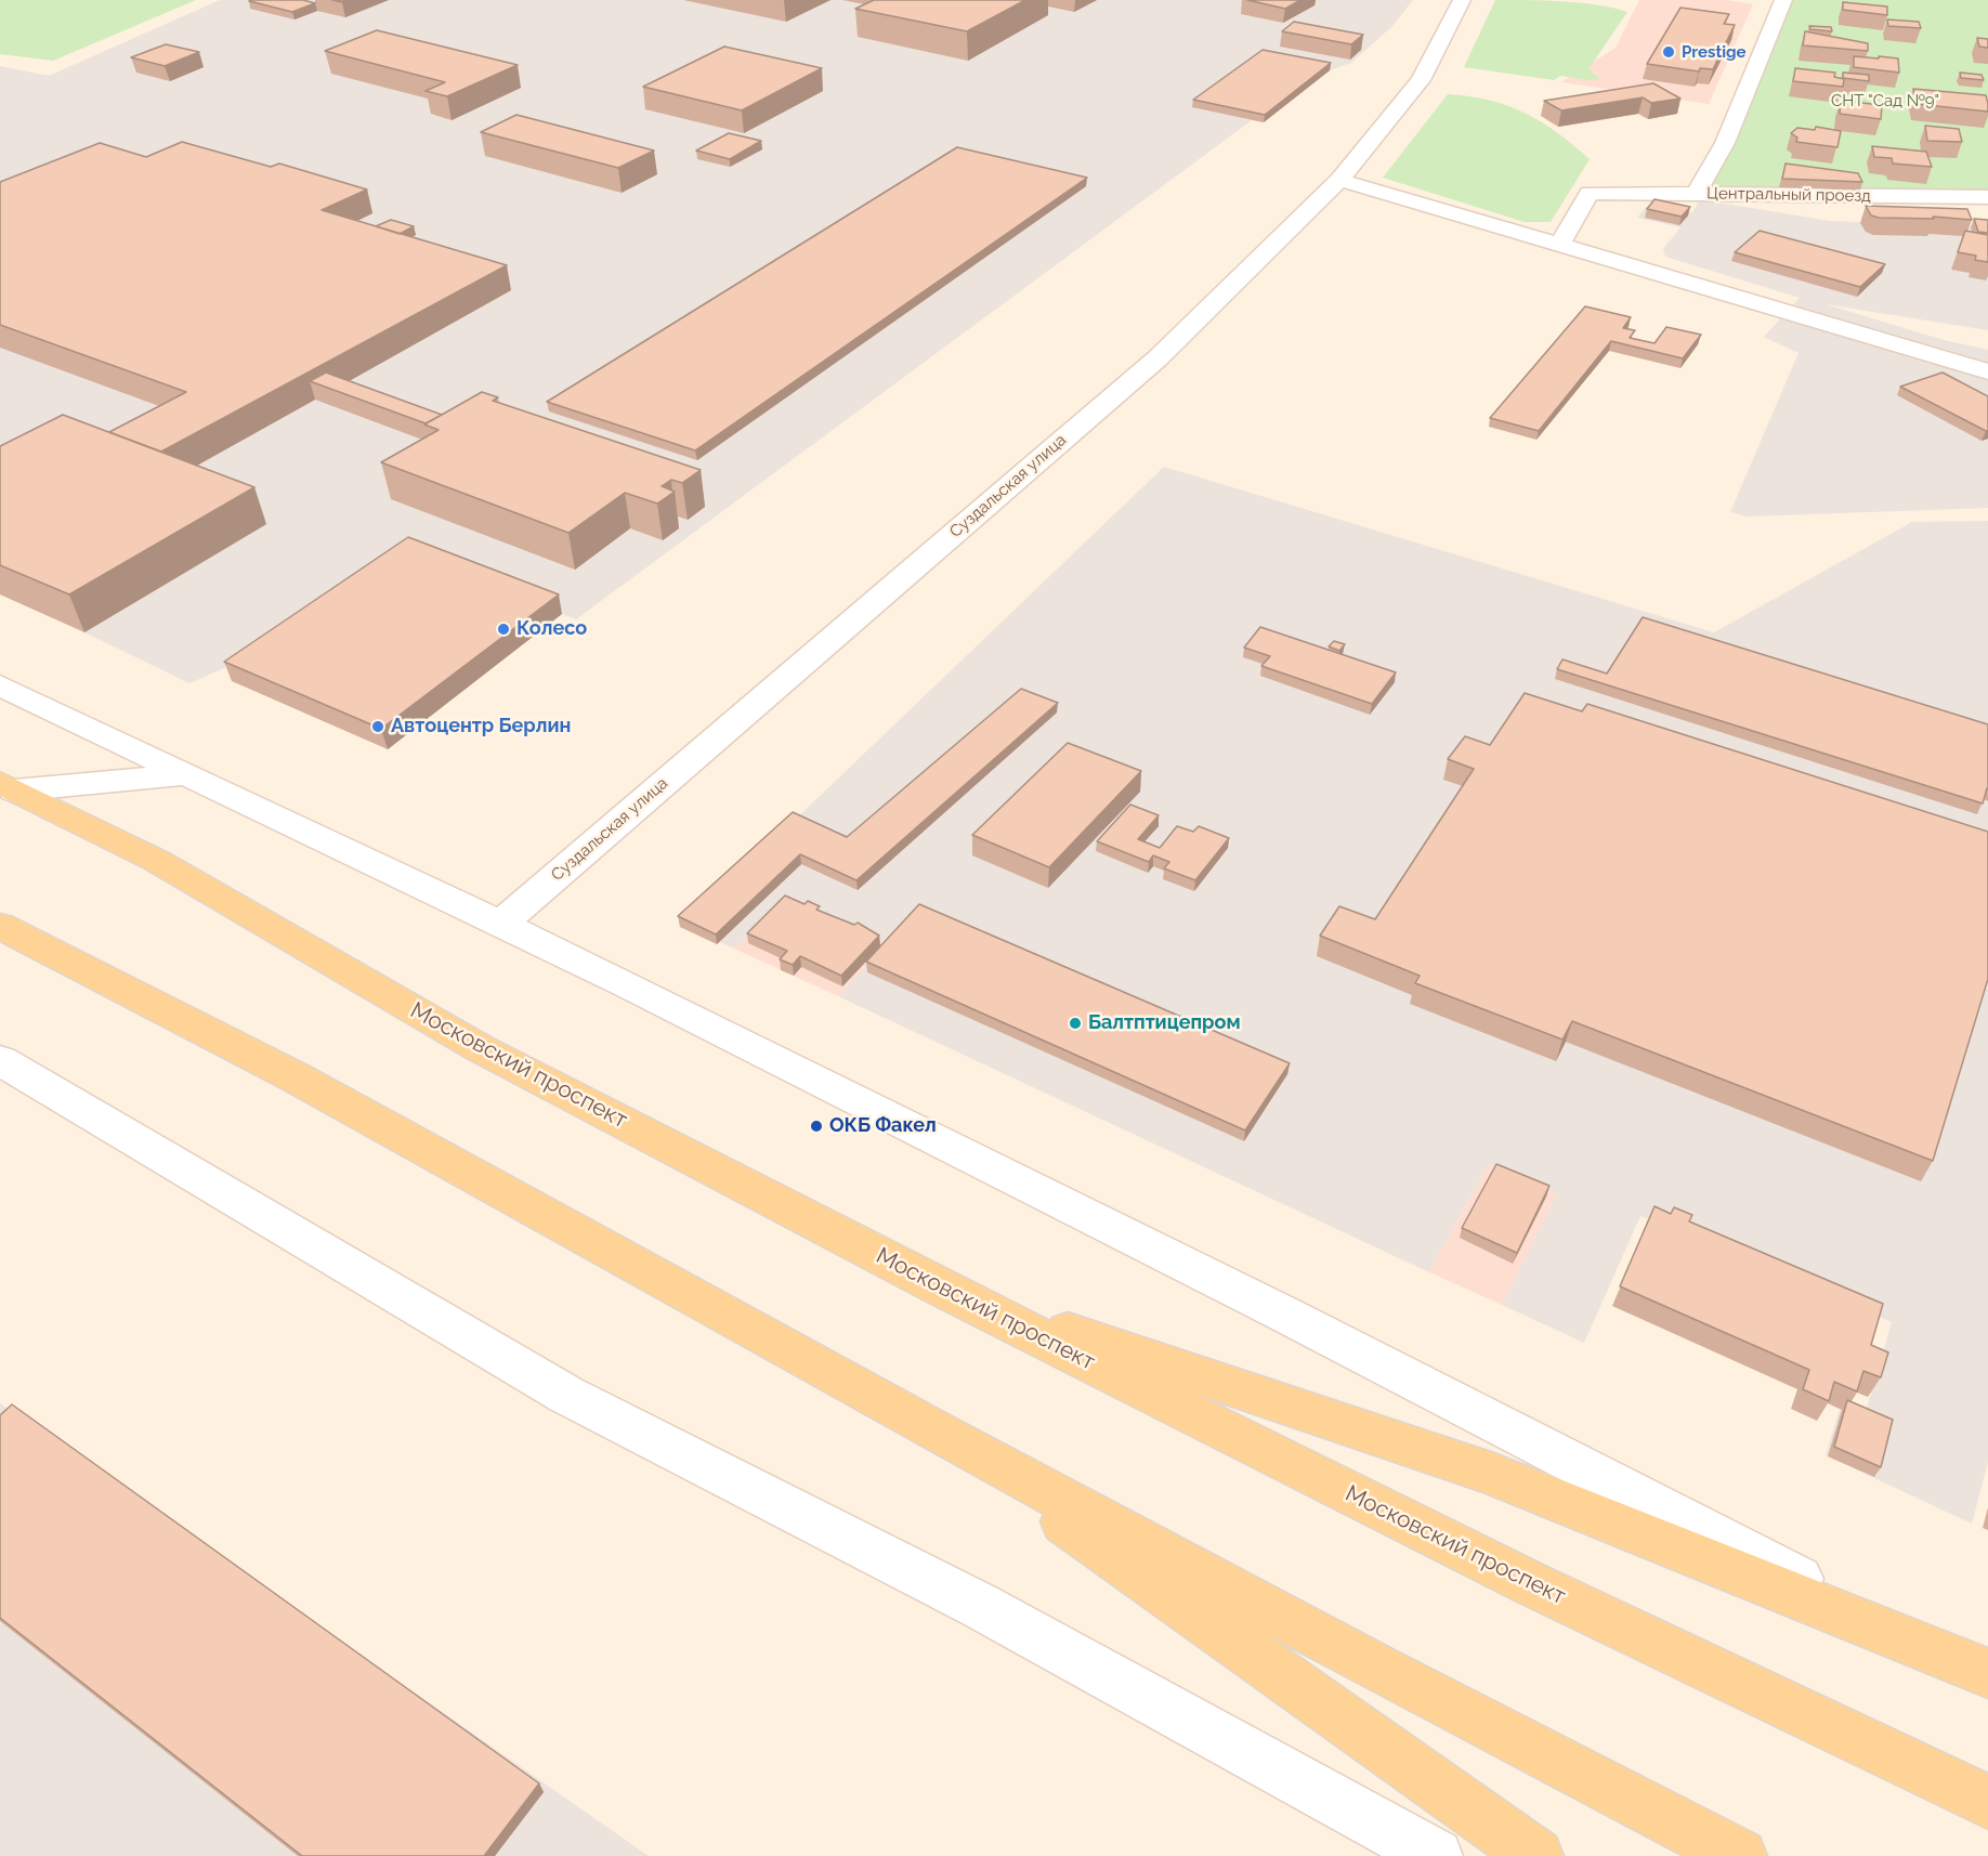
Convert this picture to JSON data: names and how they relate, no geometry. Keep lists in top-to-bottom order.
{
  "streets": {
    "main road": ["Московский проспект"],
    "street": ["Центральный проезд", "Суздальская улица"]
  },
  "parks": ["СНТ \"Сад №9\""],
  "places": [
    "Prestige",
    "Колесо",
    "Автоцентр Берлин",
    "Балтптицепром",
    "ОКБ Факел"
  ]
}
